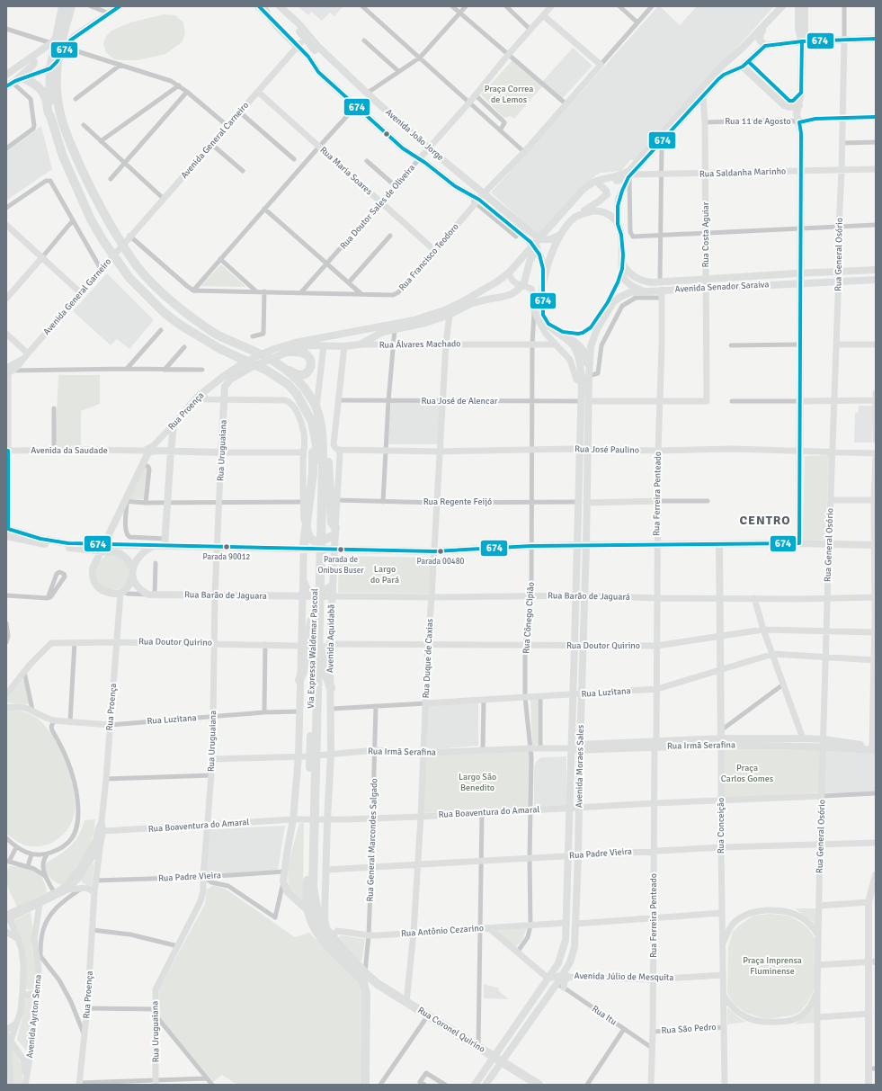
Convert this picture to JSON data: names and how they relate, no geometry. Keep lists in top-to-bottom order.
{
  "streets": {
    "highway": ["Via Expressa Waldemar Pascoal", "Rua Coronel Quirino"],
    "main road": [
      "Rua 11 de Agosto",
      "Avenida João Jorge",
      "Avenida General Carneiro",
      "Rua Maria Soares",
      "Rua Saldanha Marinho",
      "Rua Costa Aguiar",
      "Rua General Osório",
      "Rua Francisco Teodoro",
      "Avenida Senador Saraiva",
      "Avenida General Garneiro",
      "Rua Álvares Machado",
      "Rua Proença",
      "Rua José Paulino",
      "Avenida da Saudade",
      "Rua Uruguaiana",
      "Rua Ferreira Penteado",
      "Rua Barão de Jaguara",
      "Rua Barão de Jaguará",
      "Rua Cônego Cipião",
      "Avenida Aquidabã",
      "Rua Doutor Quirino",
      "Rua Duque de Caxias",
      "Rua Luzitana",
      "Rua Irmã Serafina",
      "Avenida Moraes Sales",
      "Rua Boaventura do Amaral",
      "Rua Conceição",
      "Rua Padre Vieira",
      "Rua Antônio Cezarino",
      "Avenida Júlio de Mesquita",
      "Avenida Ayrton Senna"
    ],
    "street": [
      "Rua Doutor Sales de Oliveira",
      "Rua José de Alencar",
      "Rua Regente Feijó",
      "Rua General Marcondes Salgado",
      "Rua Itu",
      "Rua São Pedro"
    ]
  },
  "crossings": [
    ["Rua 11 de Agosto", "Rua Costa Aguiar"],
    ["Rua 11 de Agosto", "Rua General Osório"],
    ["Avenida João Jorge", "Avenida General Carneiro"],
    ["Avenida João Jorge", "Rua Doutor Sales de Oliveira"],
    ["Avenida João Jorge", "Rua Francisco Teodoro"],
    ["Avenida João Jorge", "Avenida Moraes Sales"],
    ["Avenida General Carneiro", "Rua Maria Soares"],
    ["Avenida General Carneiro", "Avenida General Garneiro"],
    ["Rua Maria Soares", "Rua Doutor Sales de Oliveira"],
    ["Rua Maria Soares", "Rua Francisco Teodoro"],
    ["Rua Saldanha Marinho", "Rua Costa Aguiar"],
    ["Rua Saldanha Marinho", "Rua General Osório"],
    ["Rua Saldanha Marinho", "Rua Ferreira Penteado"],
    ["Rua Doutor Sales de Oliveira", "Rua Francisco Teodoro"],
    ["Rua Costa Aguiar", "Avenida Senador Saraiva"],
    ["Rua Costa Aguiar", "Rua Ferreira Penteado"],
    ["Rua General Osório", "Avenida Senador Saraiva"],
    ["Rua General Osório", "Rua José Paulino"],
    ["Rua General Osório", "Rua Barão de Jaguará"],
    ["Rua General Osório", "Rua Doutor Quirino"],
    ["Rua General Osório", "Rua Luzitana"],
    ["Rua General Osório", "Rua Irmã Serafina"],
    ["Rua General Osório", "Rua Boaventura do Amaral"],
    ["Rua General Osório", "Rua Conceição"],
    ["Rua General Osório", "Rua Padre Vieira"],
    ["Rua General Osório", "Avenida Júlio de Mesquita"],
    ["Avenida Senador Saraiva", "Rua Ferreira Penteado"],
    ["Avenida Senador Saraiva", "Avenida Moraes Sales"],
    ["Rua Álvares Machado", "Rua Proença"],
    ["Rua Álvares Machado", "Rua Cônego Cipião"],
    ["Rua Álvares Machado", "Avenida Aquidabã"],
    ["Rua Álvares Machado", "Rua Duque de Caxias"],
    ["Rua José de Alencar", "Rua Cônego Cipião"],
    ["Rua José de Alencar", "Avenida Aquidabã"],
    ["Rua José de Alencar", "Rua Duque de Caxias"],
    ["Rua José de Alencar", "Avenida Moraes Sales"],
    ["Rua Proença", "Avenida da Saudade"],
    ["Rua Proença", "Rua Doutor Quirino"],
    ["Rua Proença", "Rua Luzitana"],
    ["Rua Proença", "Rua Boaventura do Amaral"],
    ["Rua Proença", "Rua Padre Vieira"],
    ["Rua José Paulino", "Rua Ferreira Penteado"],
    ["Rua José Paulino", "Rua Cônego Cipião"],
    ["Rua José Paulino", "Avenida Aquidabã"],
    ["Rua José Paulino", "Rua Duque de Caxias"],
    ["Rua José Paulino", "Avenida Moraes Sales"],
    ["Rua Uruguaiana", "Rua Barão de Jaguara"],
    ["Rua Uruguaiana", "Rua Doutor Quirino"],
    ["Rua Uruguaiana", "Rua Luzitana"],
    ["Rua Uruguaiana", "Rua Irmã Serafina"],
    ["Rua Uruguaiana", "Rua Boaventura do Amaral"],
    ["Rua Uruguaiana", "Rua Padre Vieira"],
    ["Rua Ferreira Penteado", "Rua Barão de Jaguará"],
    ["Rua Ferreira Penteado", "Rua Doutor Quirino"],
    ["Rua Ferreira Penteado", "Rua Luzitana"],
    ["Rua Ferreira Penteado", "Rua Irmã Serafina"],
    ["Rua Ferreira Penteado", "Rua Boaventura do Amaral"],
    ["Rua Ferreira Penteado", "Rua Padre Vieira"],
    ["Rua Ferreira Penteado", "Avenida Júlio de Mesquita"],
    ["Rua Ferreira Penteado", "Rua Itu"],
    ["Rua Ferreira Penteado", "Rua São Pedro"],
    ["Rua Regente Feijó", "Rua Cônego Cipião"],
    ["Rua Regente Feijó", "Avenida Aquidabã"],
    ["Rua Regente Feijó", "Rua Duque de Caxias"],
    ["Rua Regente Feijó", "Avenida Moraes Sales"],
    ["Rua Barão de Jaguara", "Rua Barão de Jaguará"],
    ["Rua Barão de Jaguará", "Rua Cônego Cipião"],
    ["Rua Barão de Jaguará", "Avenida Aquidabã"],
    ["Rua Barão de Jaguará", "Rua Duque de Caxias"],
    ["Rua Barão de Jaguará", "Avenida Moraes Sales"],
    ["Rua Barão de Jaguará", "Rua Conceição"],
    ["Rua Cônego Cipião", "Rua Doutor Quirino"],
    ["Rua Cônego Cipião", "Rua Luzitana"],
    ["Rua Cônego Cipião", "Rua Irmã Serafina"],
    ["Rua Cônego Cipião", "Rua Boaventura do Amaral"],
    ["Rua Cônego Cipião", "Rua Padre Vieira"],
    ["Rua Cônego Cipião", "Rua Antônio Cezarino"],
    ["Avenida Aquidabã", "Rua Doutor Quirino"],
    ["Avenida Aquidabã", "Via Expressa Waldemar Pascoal"],
    ["Avenida Aquidabã", "Rua Luzitana"],
    ["Avenida Aquidabã", "Rua Irmã Serafina"],
    ["Avenida Aquidabã", "Rua Boaventura do Amaral"],
    ["Avenida Aquidabã", "Rua Padre Vieira"],
    ["Avenida Aquidabã", "Rua Antônio Cezarino"],
    ["Rua Doutor Quirino", "Rua Duque de Caxias"],
    ["Rua Doutor Quirino", "Avenida Moraes Sales"],
    ["Rua Doutor Quirino", "Rua Conceição"],
    ["Via Expressa Waldemar Pascoal", "Rua General Marcondes Salgado"],
    ["Via Expressa Waldemar Pascoal", "Rua Antônio Cezarino"],
    ["Via Expressa Waldemar Pascoal", "Rua Coronel Quirino"],
    ["Rua Duque de Caxias", "Rua Luzitana"],
    ["Rua Duque de Caxias", "Rua Irmã Serafina"],
    ["Rua Duque de Caxias", "Rua Boaventura do Amaral"],
    ["Rua Duque de Caxias", "Rua Padre Vieira"],
    ["Rua Duque de Caxias", "Rua Antônio Cezarino"],
    ["Rua Duque de Caxias", "Rua Coronel Quirino"],
    ["Rua Luzitana", "Avenida Moraes Sales"],
    ["Rua Luzitana", "Rua Conceição"],
    ["Rua Luzitana", "Rua General Marcondes Salgado"],
    ["Rua Irmã Serafina", "Avenida Moraes Sales"],
    ["Rua Irmã Serafina", "Rua Conceição"],
    ["Rua Irmã Serafina", "Rua General Marcondes Salgado"],
    ["Avenida Moraes Sales", "Rua Boaventura do Amaral"],
    ["Avenida Moraes Sales", "Rua Padre Vieira"],
    ["Avenida Moraes Sales", "Rua Antônio Cezarino"],
    ["Avenida Moraes Sales", "Avenida Júlio de Mesquita"],
    ["Avenida Moraes Sales", "Rua Itu"],
    ["Avenida Moraes Sales", "Rua Coronel Quirino"],
    ["Rua Boaventura do Amaral", "Rua Conceição"],
    ["Rua Boaventura do Amaral", "Rua General Marcondes Salgado"],
    ["Rua Conceição", "Rua Padre Vieira"],
    ["Rua Conceição", "Avenida Júlio de Mesquita"],
    ["Rua Conceição", "Rua São Pedro"],
    ["Rua General Marcondes Salgado", "Rua Padre Vieira"],
    ["Rua General Marcondes Salgado", "Rua Antônio Cezarino"],
    ["Rua General Marcondes Salgado", "Rua Coronel Quirino"]
  ],
  "districts": ["CENTRO"],
  "parks": [
    "Praça Correa de Lemos",
    "Largo do Pará",
    "Praça Carlos Gomes",
    "Largo São Benedito",
    "Praça Imprensa Fluminense"
  ],
  "places": ["Parada 90012", "Parada de Onibus Buser", "Parada 00480"],
  "lines": ["transit line 674"]
}
